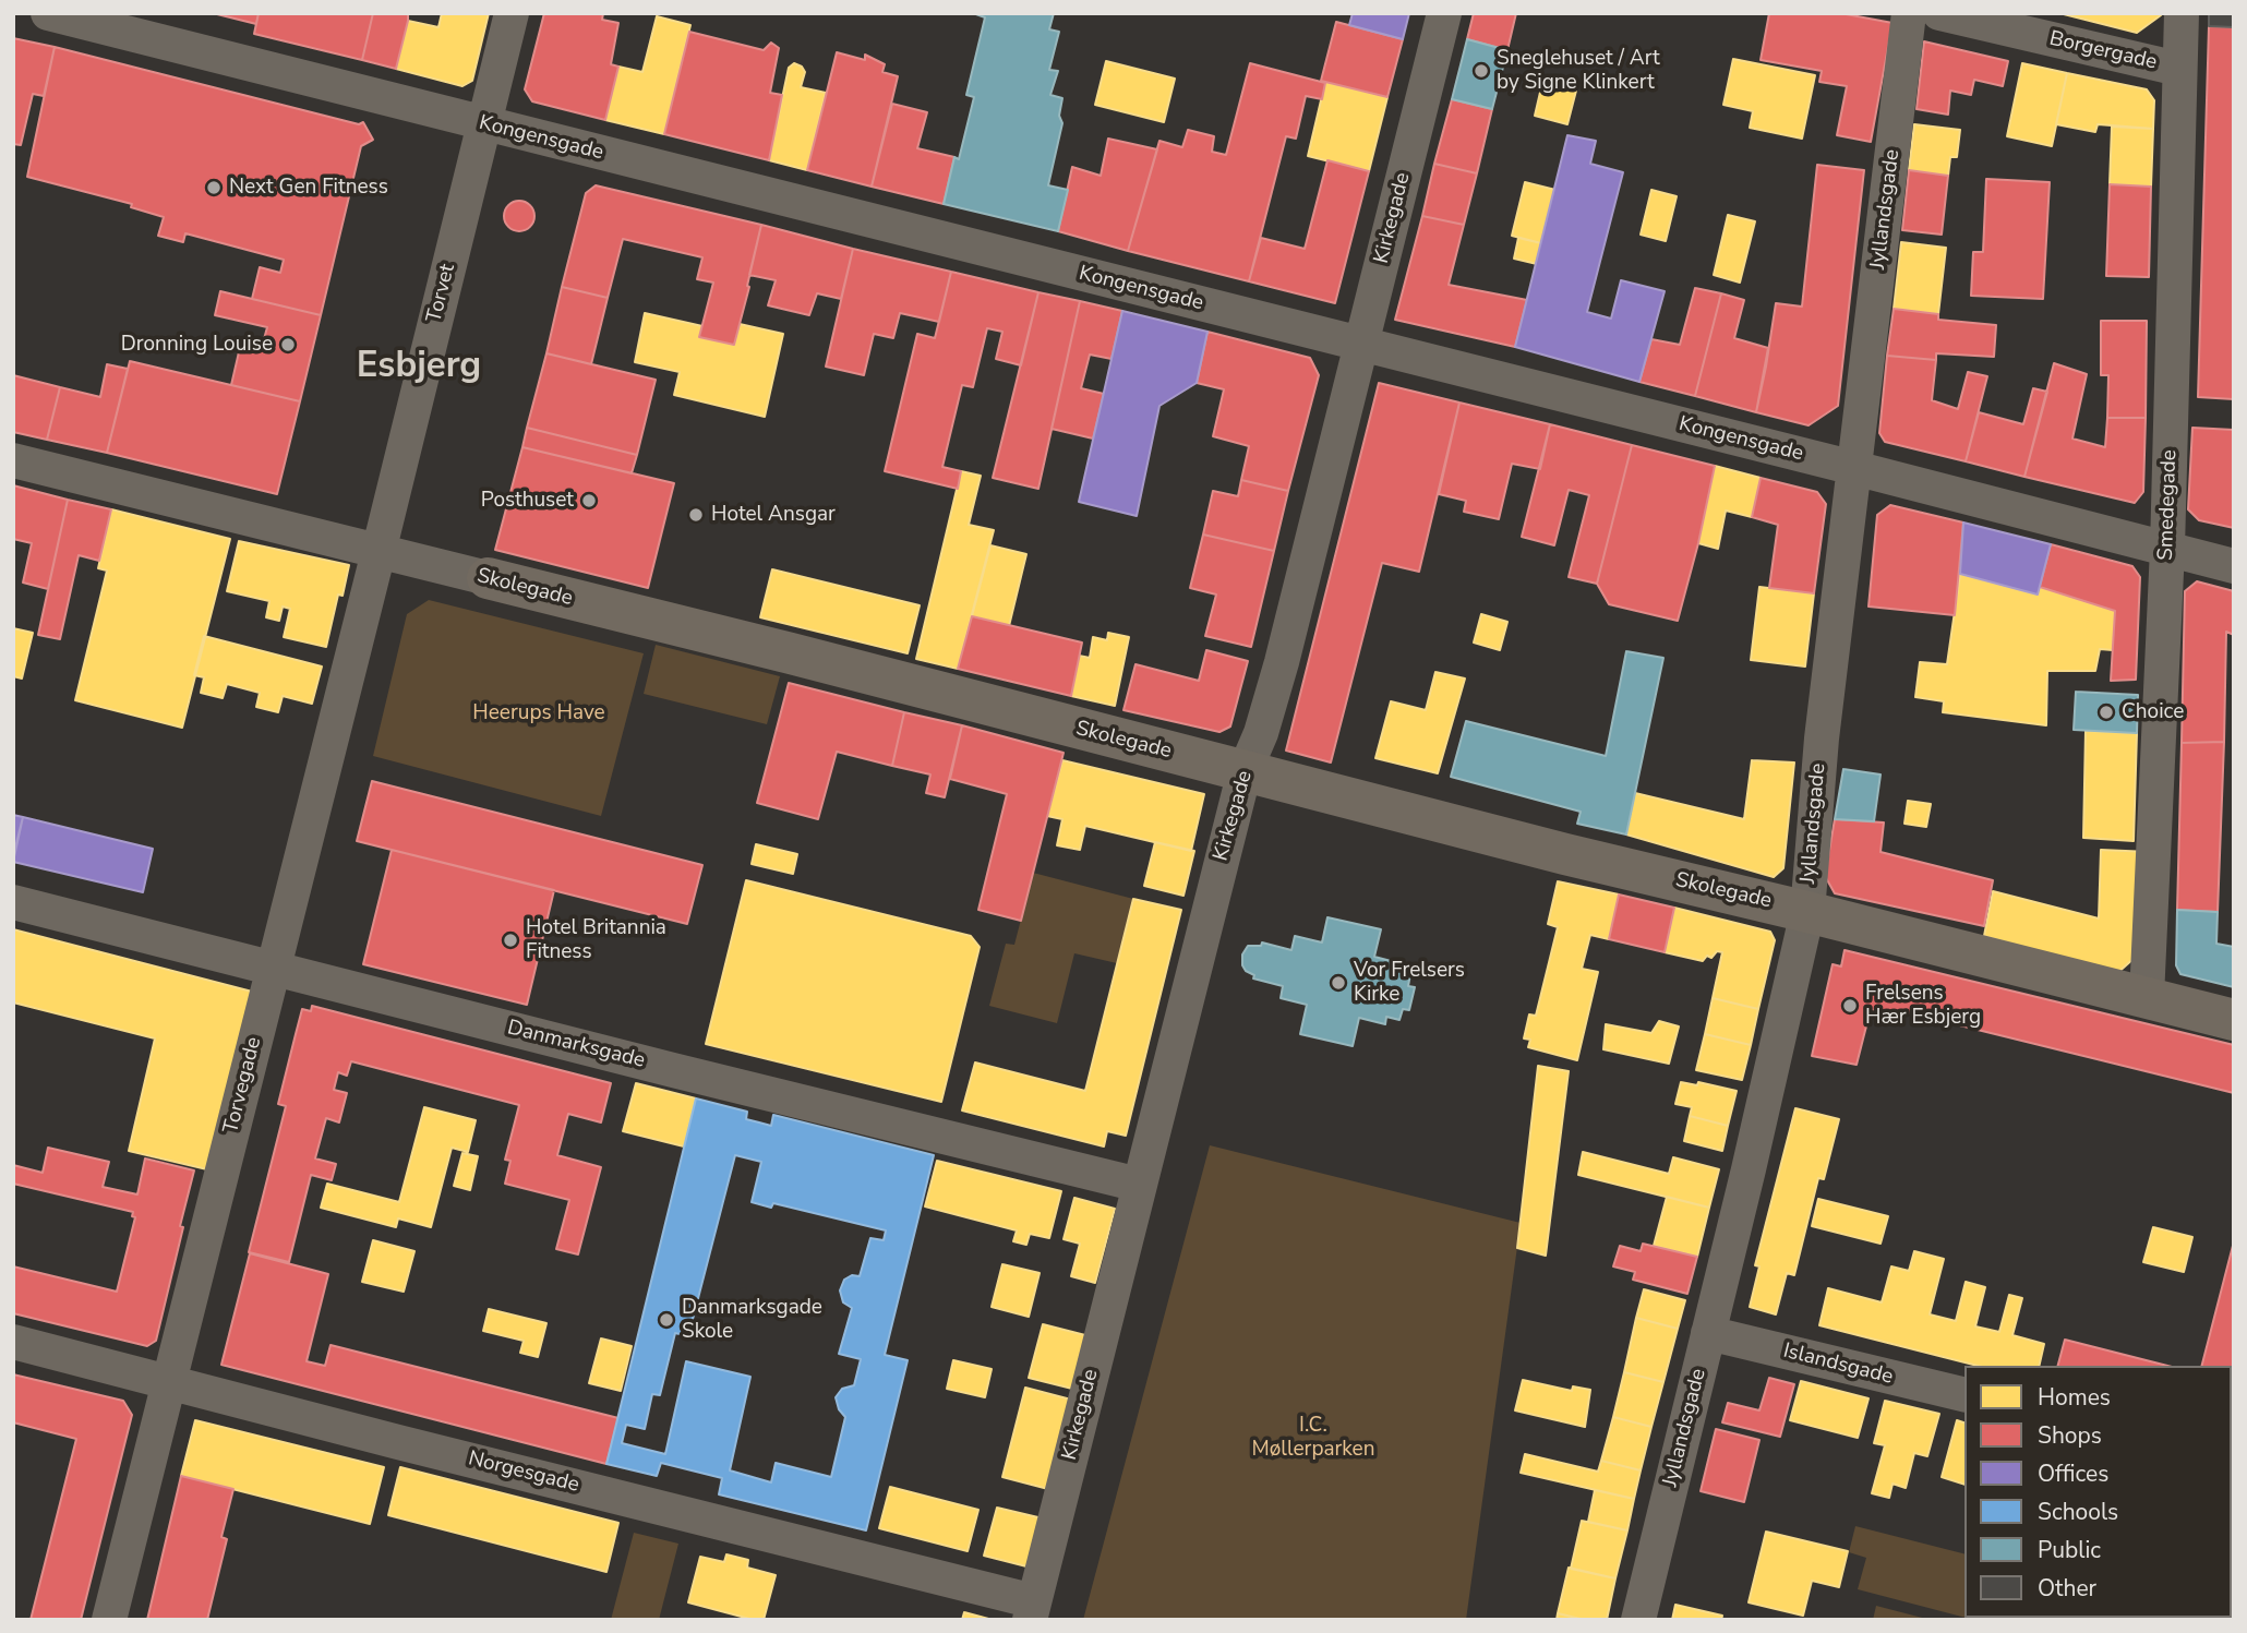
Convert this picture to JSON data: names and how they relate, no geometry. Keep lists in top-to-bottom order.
{
  "streets": {
    "street": [
      "Borgergade",
      "Kongensgade",
      "Jyllandsgade",
      "Kirkegade",
      "Torvet",
      "Smedegade",
      "Skolegade",
      "Danmarksgade",
      "Torvegade",
      "Islandsgade",
      "Norgesgade"
    ]
  },
  "crossings": [
    ["Borgergade", "Smedegade"],
    ["Kongensgade", "Jyllandsgade"],
    ["Kongensgade", "Kirkegade"],
    ["Kongensgade", "Torvet"],
    ["Kongensgade", "Smedegade"],
    ["Jyllandsgade", "Skolegade"],
    ["Jyllandsgade", "Islandsgade"],
    ["Kirkegade", "Skolegade"],
    ["Kirkegade", "Danmarksgade"],
    ["Kirkegade", "Norgesgade"],
    ["Torvet", "Skolegade"],
    ["Torvet", "Torvegade"],
    ["Smedegade", "Skolegade"],
    ["Skolegade", "Torvegade"],
    ["Danmarksgade", "Torvegade"],
    ["Torvegade", "Norgesgade"]
  ],
  "districts": ["Esbjerg"],
  "parks": ["Heerups Have", "I.C. Møllerparken"],
  "places": [
    "Sneglehuset / Art by Signe Klinkert",
    "Next Gen Fitness",
    "Dronning Louise",
    "Posthuset",
    "Hotel Ansgar",
    "Choice",
    "Hotel Britannia Fitness",
    "Vor Frelsers Kirke",
    "Frelsens Hær Esbjerg",
    "Danmarksgade Skole"
  ],
  "legend": [
    "Homes",
    "Shops",
    "Offices",
    "Schools",
    "Public",
    "Other"
  ]
}
